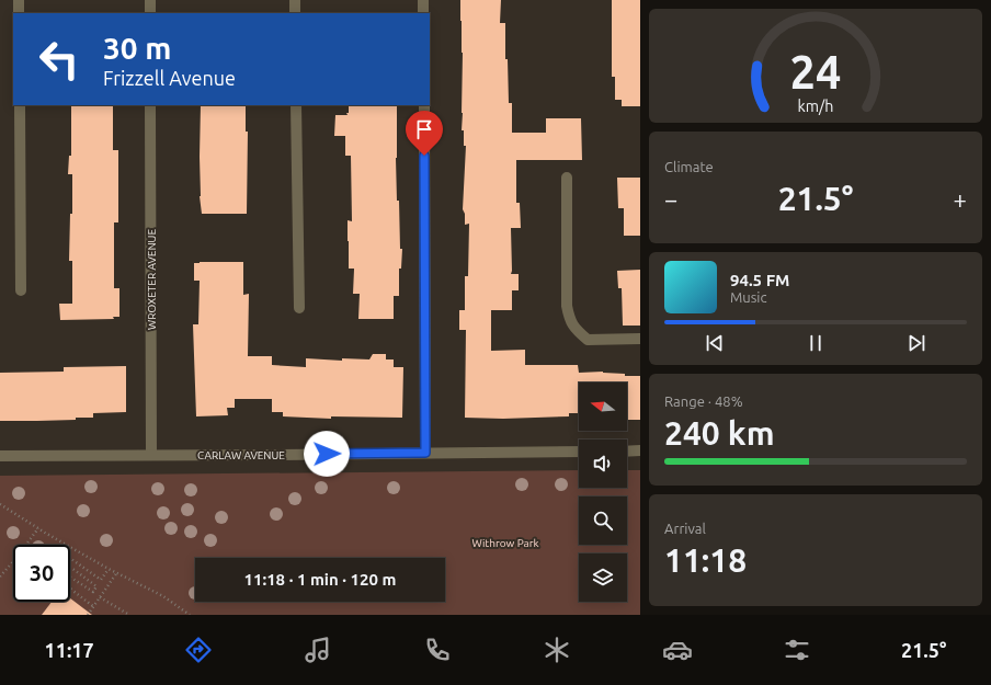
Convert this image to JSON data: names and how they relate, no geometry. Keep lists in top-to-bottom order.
{
  "streets": {
    "street": ["WROXETER AVENUE", "CARLAW AVENUE"]
  },
  "crossings": [
    ["WROXETER AVENUE", "CARLAW AVENUE"]
  ],
  "parks": ["Withrow Park"],
  "north": "left",
  "page": {
    "turn": ["30 m", "Frizzell Avenue"],
    "tile": [
      "Climate",
      ["Range · 48%", "240 km"],
      ["Arrival", "11:18"]
    ],
    "heat": ["−", "21.5°", "+"],
    "song": ["94.5 FM", "Music"],
    "limit": "30",
    "trip": "11:18 · 1 min · 120 m",
    "tabs": ["11:17", "21.5°"],
    "gauge": ["24", "km/h"]
  }
}
